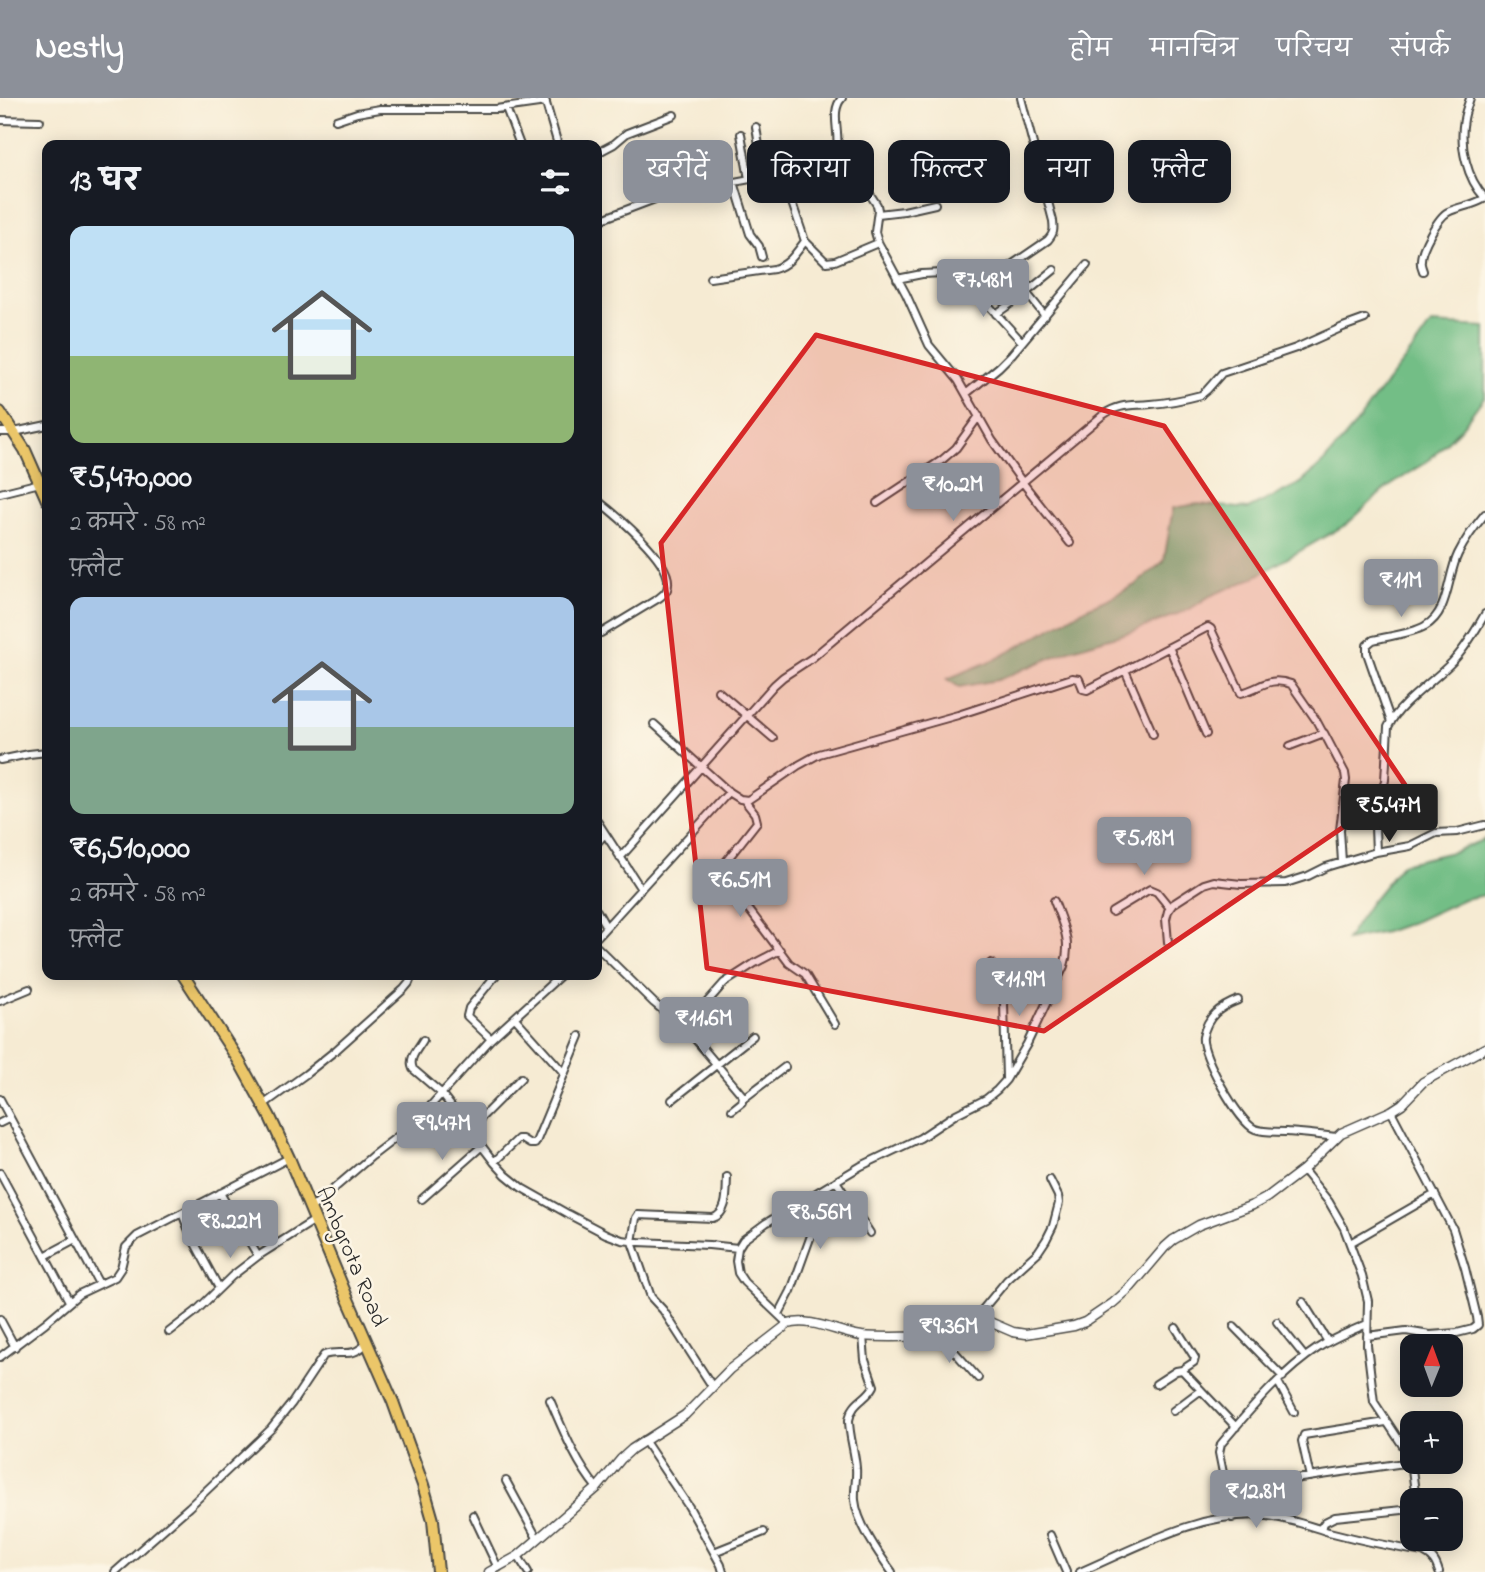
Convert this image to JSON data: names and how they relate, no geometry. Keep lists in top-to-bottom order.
{
  "streets": {
    "main road": ["Ambgrota Road"]
  },
  "north": "top",
  "page": {
    "header": "Nestly",
    "nav": [
      "होम",
      "मानचित्र",
      "परिचय",
      "संपर्क"
    ],
    "chip": [
      "खरीदें",
      "किराया",
      "फ़िल्टर",
      "नया",
      "फ़्लैट"
    ],
    "heading": "13 घर",
    "list": [
      {
        "name": "₹5,470,000",
        "note": "2 कमरे · 58 m² · फ़्लैट"
      },
      {
        "name": "₹6,510,000",
        "note": "2 कमरे · 58 m² · फ़्लैट"
      }
    ],
    "price": [
      "₹7.48M",
      "₹10.2M",
      "₹11M",
      "₹5.47M",
      "₹5.18M",
      "₹6.51M",
      "₹11.9M",
      "₹11.6M",
      "₹9.47M",
      "₹8.56M",
      "₹8.22M",
      "₹9.36M",
      "₹12.8M"
    ],
    "map_buttons": ["+", "−"]
  }
}
